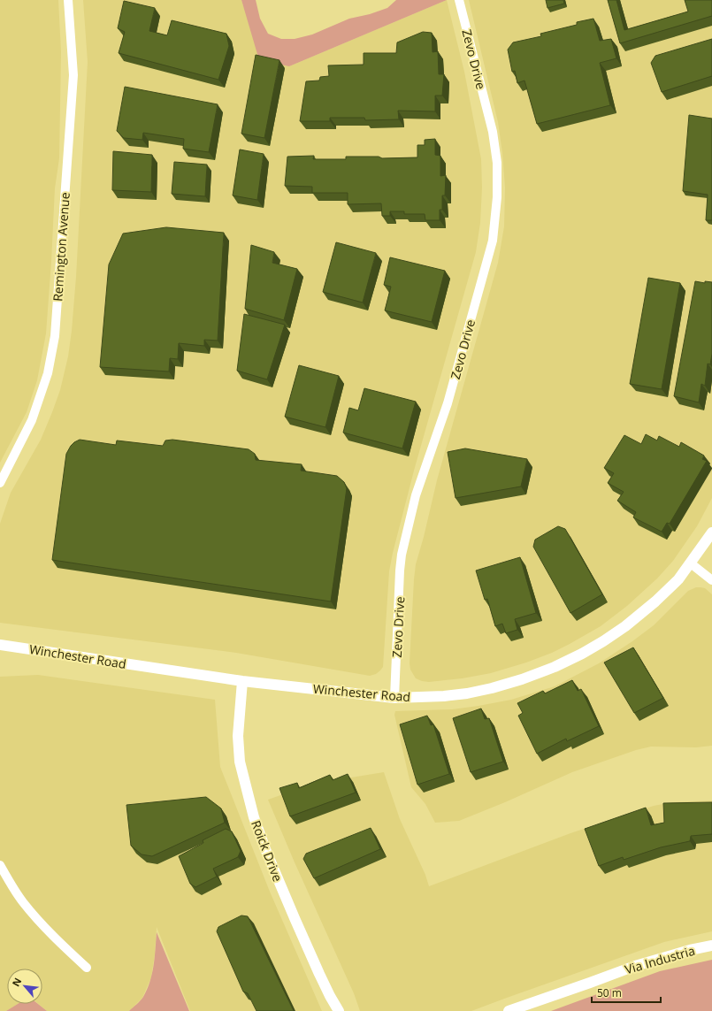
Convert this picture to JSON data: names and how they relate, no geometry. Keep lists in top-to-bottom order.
{
  "streets": {
    "street": [
      "Zevo Drive",
      "Remington Avenue",
      "Winchester Road",
      "Roick Drive",
      "Via Industria"
    ]
  },
  "crossings": [
    ["Zevo Drive", "Winchester Road"],
    ["Winchester Road", "Roick Drive"]
  ],
  "scale_bar": "50 m",
  "north": "top left"
}
